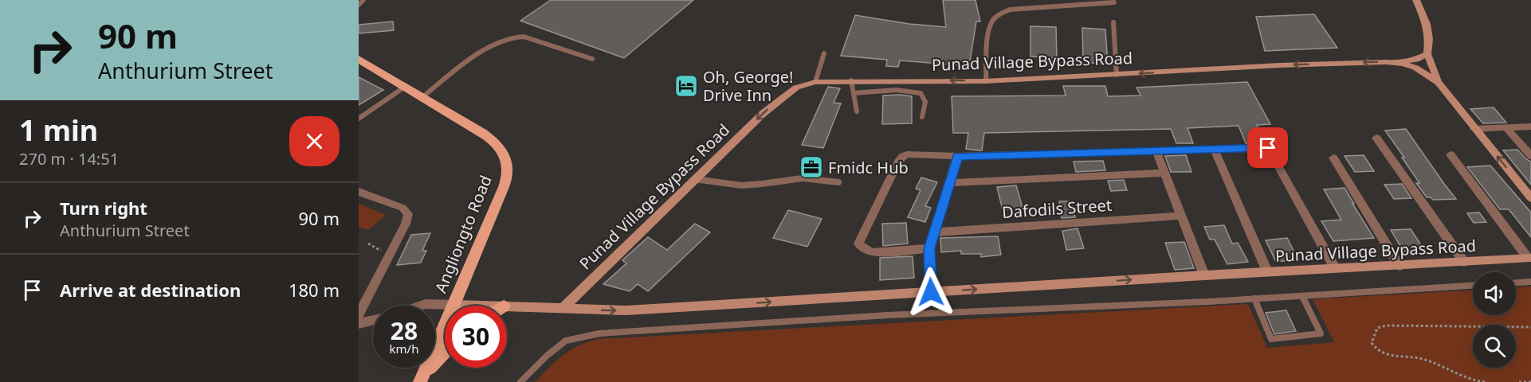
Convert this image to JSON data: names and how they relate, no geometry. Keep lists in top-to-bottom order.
{
  "streets": {
    "main road": ["Punad Village Bypass Road", "Angliongto Road"],
    "street": ["Dafodils Street"]
  },
  "crossings": [
    ["Punad Village Bypass Road", "Angliongto Road"]
  ],
  "places": {
    "hotel": ["Oh, George! Drive Inn"],
    "office": ["Fmidc Hub"]
  },
  "page": {
    "turn": ["90 m", "Anthurium Street"],
    "heading": ["1 min", "270 m · 14:51"],
    "list": [
      {
        "name": "Turn right",
        "note": "Anthurium Street",
        "value": "90 m"
      },
      {
        "name": "Arrive at destination",
        "value": "180 m"
      }
    ],
    "speed": "28 km/h",
    "limit": "30"
  }
}
